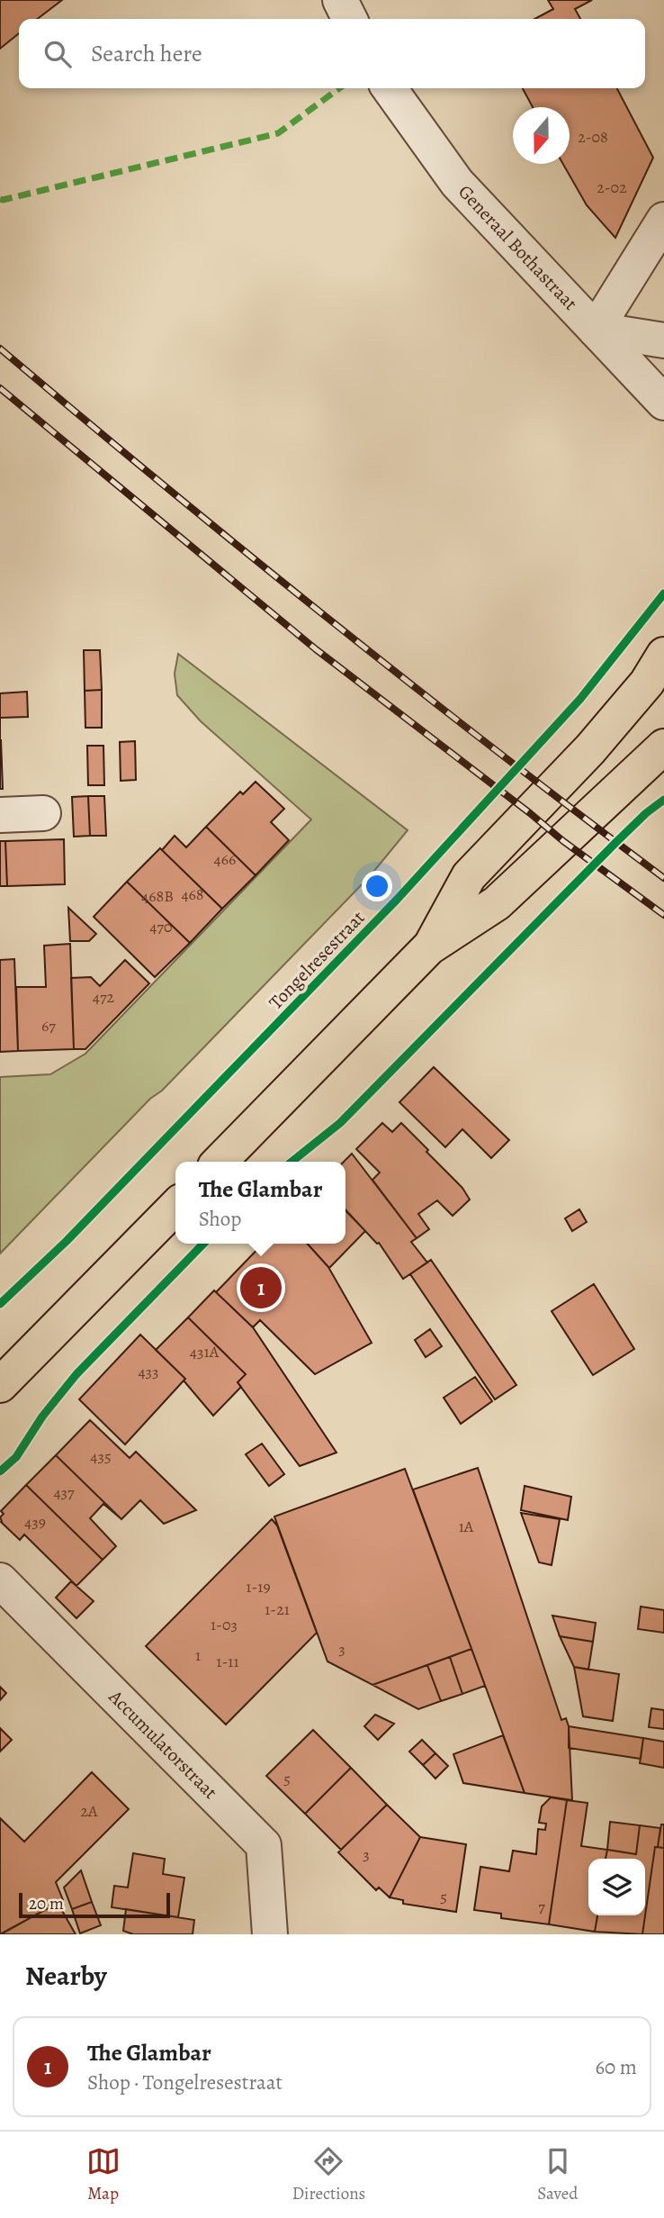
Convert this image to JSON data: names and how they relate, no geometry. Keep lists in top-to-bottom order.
{
  "streets": {
    "street": ["Generaal Bothastraat", "Accumulatorstraat"],
    "cycle path": ["Tongelresestraat"]
  },
  "house_numbers": [
    "2-08",
    "2-02",
    "466",
    "468",
    "468B",
    "470",
    "472",
    "67",
    "431A",
    "433",
    "435",
    "437",
    "439",
    "1A",
    "1-19",
    "1-21",
    "1-03",
    "3",
    "1",
    "1-11",
    "5",
    "2A",
    "3",
    "5",
    "7"
  ],
  "scale_bar": "20 m",
  "north": "bottom",
  "page": {
    "search": "Search here",
    "popup": ["The Glambar", "Shop"],
    "pins": "1",
    "scale": "20 m",
    "heading": "Nearby",
    "list": [
      {
        "mark": "1",
        "name": "The Glambar",
        "note": "Shop · Tongelresestraat",
        "value": "60 m"
      }
    ],
    "nav": ["Map", "Directions", "Saved"]
  }
}
